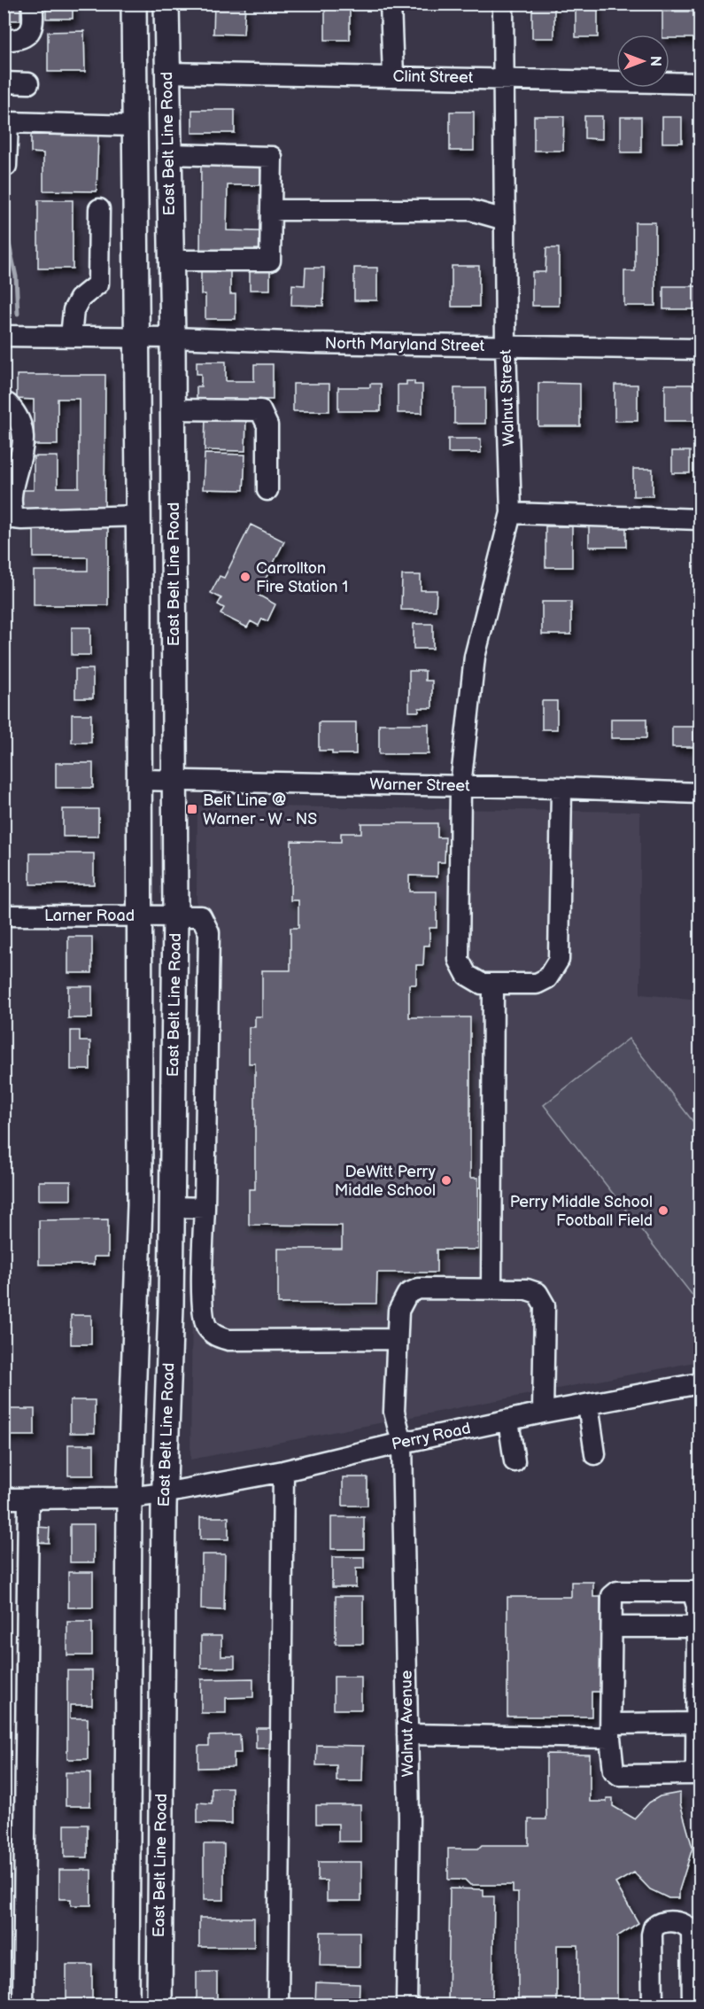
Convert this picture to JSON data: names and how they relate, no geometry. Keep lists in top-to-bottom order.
{
  "streets": {
    "main road": ["East Belt Line Road"],
    "street": [
      "Clint Street",
      "North Maryland Street",
      "Walnut Street",
      "Warner Street",
      "Larner Road",
      "Perry Road",
      "Walnut Avenue"
    ]
  },
  "crossings": [
    ["Clint Street", "East Belt Line Road"],
    ["Clint Street", "Walnut Street"],
    ["East Belt Line Road", "North Maryland Street"],
    ["East Belt Line Road", "Warner Street"],
    ["East Belt Line Road", "Larner Road"],
    ["East Belt Line Road", "Perry Road"],
    ["North Maryland Street", "Walnut Street"],
    ["Walnut Street", "Warner Street"],
    ["Perry Road", "Walnut Avenue"]
  ],
  "places": {
    "other": ["Carrollton Fire Station 1", "DeWitt Perry Middle School", "Perry Middle School Football Field"],
    "transit": ["Belt Line @ Warner - W - NS"]
  },
  "north": "right"
}
